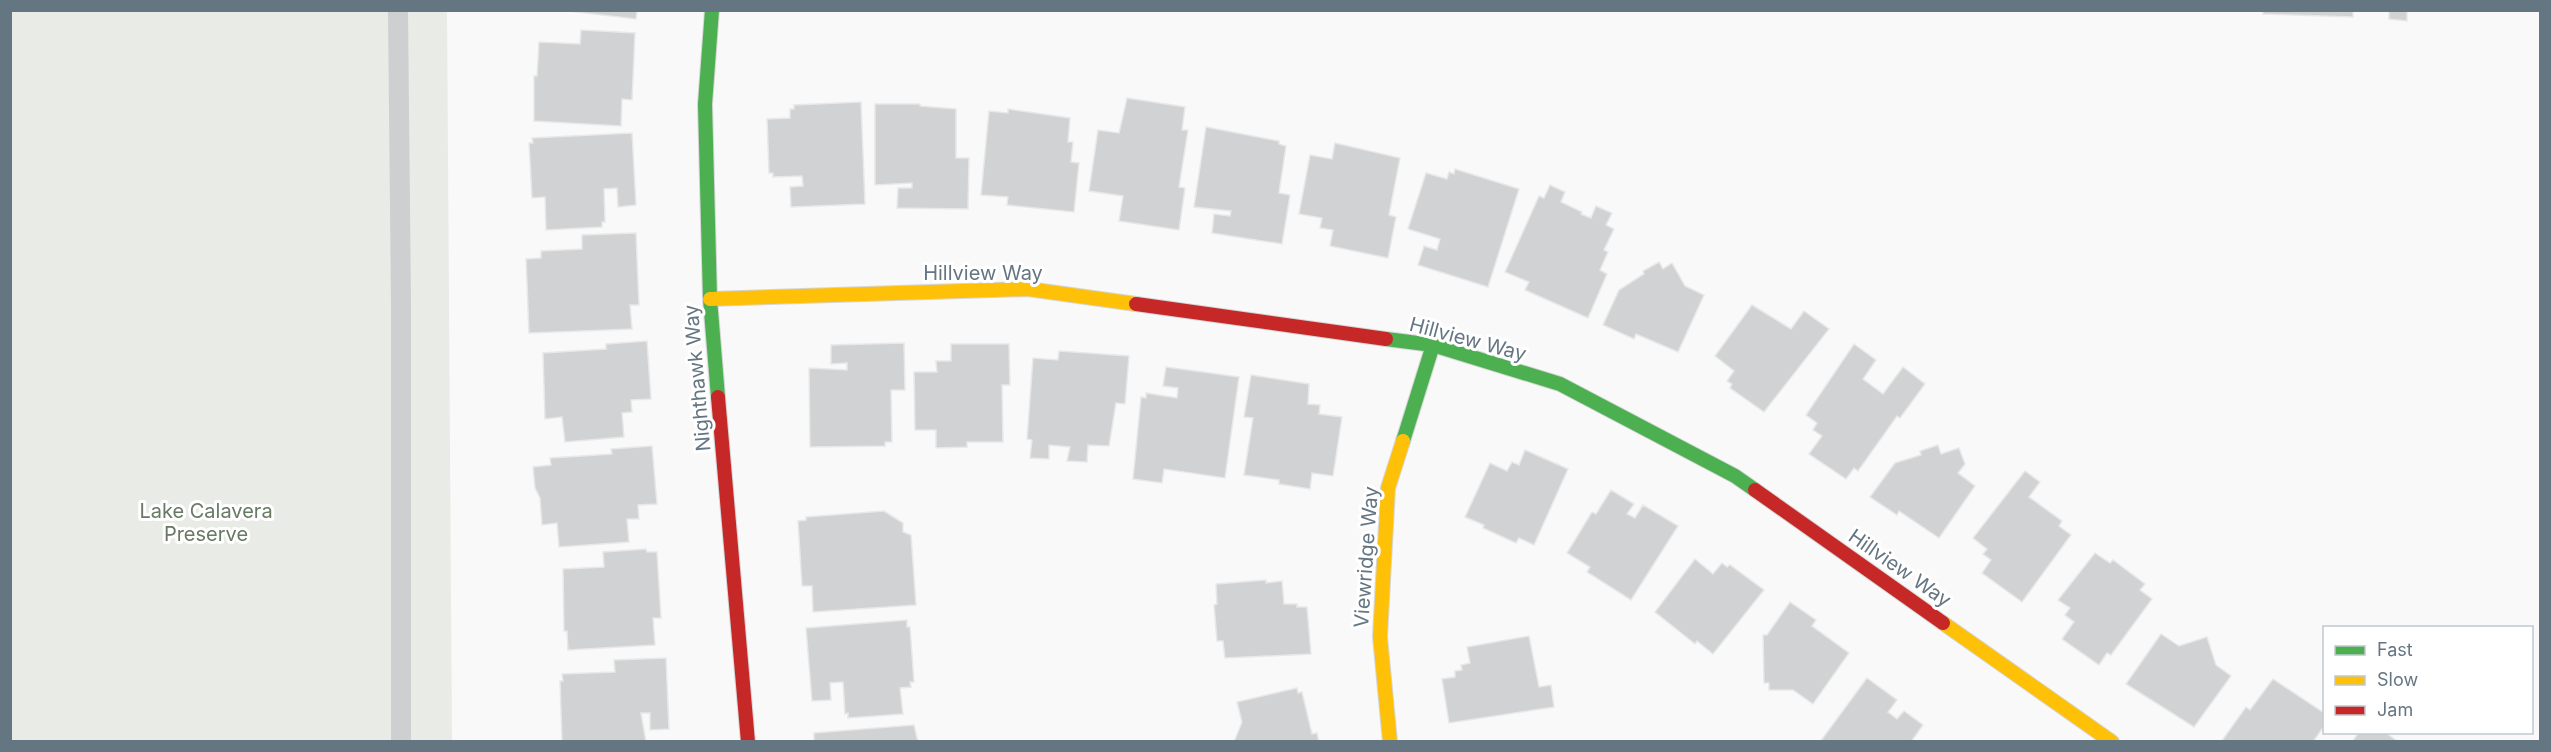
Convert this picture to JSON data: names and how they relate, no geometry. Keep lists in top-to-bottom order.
{
  "streets": {
    "street": ["Hillview Way", "Nighthawk Way", "Viewridge Way"]
  },
  "crossings": [
    ["Hillview Way", "Nighthawk Way"],
    ["Hillview Way", "Viewridge Way"]
  ],
  "parks": ["Lake Calavera Preserve"],
  "legend": ["Fast", "Slow", "Jam"]
}
